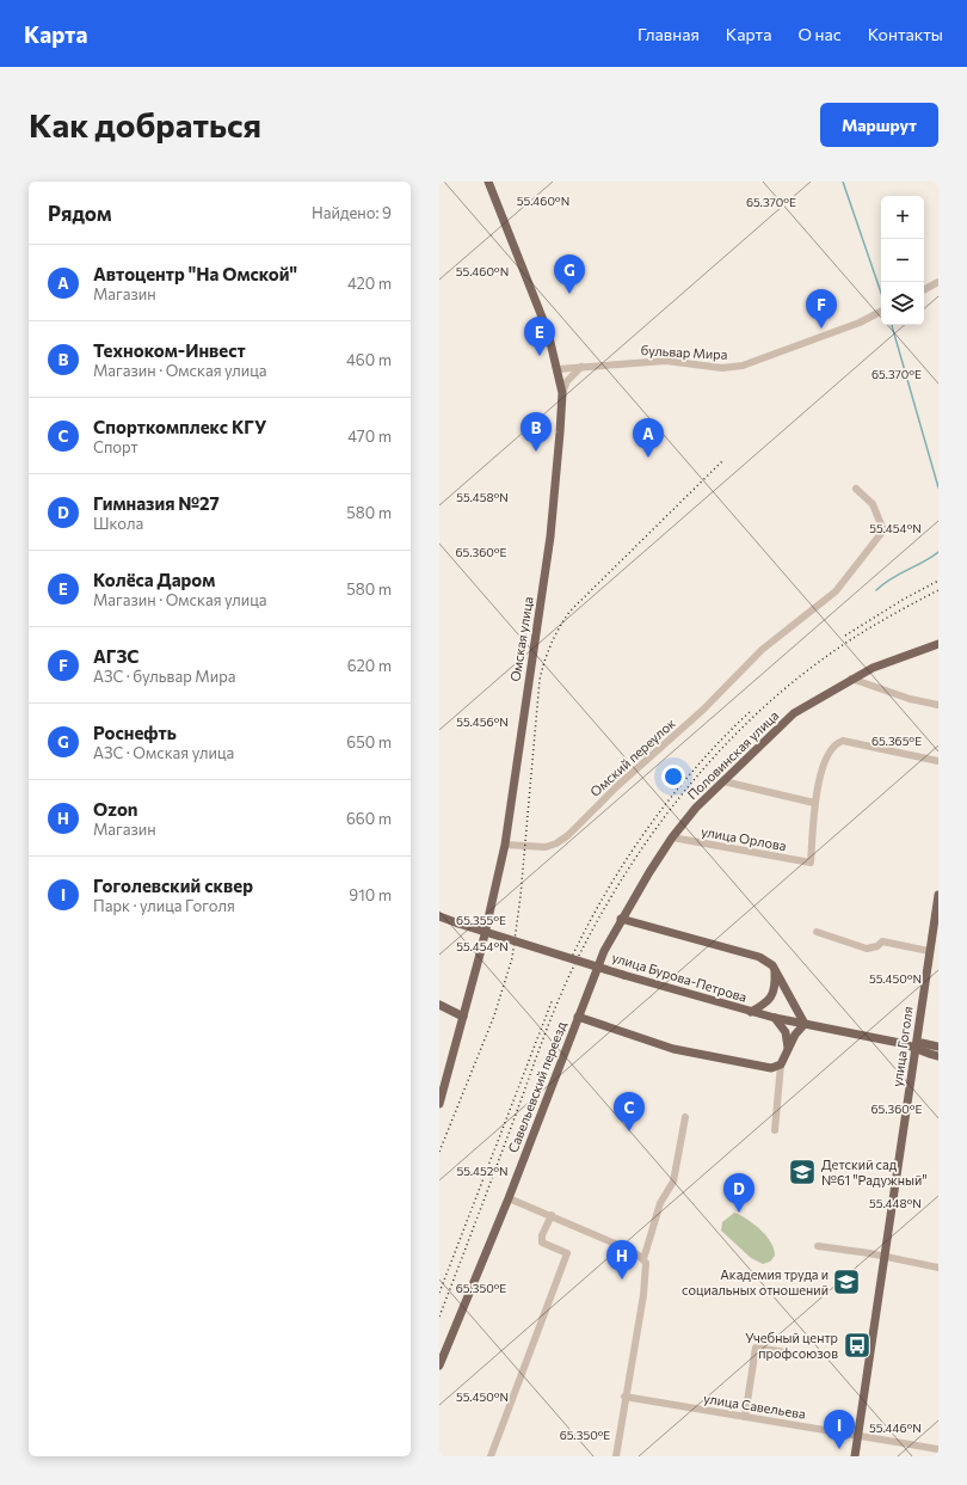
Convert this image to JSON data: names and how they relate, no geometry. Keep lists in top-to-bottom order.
{
  "streets": {
    "main road": [
      "Омская улица",
      "Половинская улица",
      "улица Бурова-Петрова",
      "улица Гоголя",
      "Савельевский переезд"
    ],
    "street": [
      "бульвар Мира",
      "Омский переулок",
      "улица Орлова",
      "улица Савельева"
    ]
  },
  "crossings": [
    ["бульвар Мира", "Омская улица"],
    ["Омская улица", "Омский переулок"],
    ["Половинская улица", "улица Орлова"],
    ["Половинская улица", "Савельевский переезд"],
    ["улица Бурова-Петрова", "улица Гоголя"],
    ["улица Гоголя", "улица Савельева"]
  ],
  "places": {
    "school or university": ["Детский сад №61 \"Радужный\"", "Академия труда и социальных отношений"],
    "bus stop": ["Учебный центр профсоюзов"]
  },
  "page": {
    "header": "Карта",
    "nav": [
      "Главная",
      "Карта",
      "О нас",
      "Контакты"
    ],
    "buttons": "Маршрут",
    "title": "Как добраться",
    "heading": ["Рядом", "Найдено: 9"],
    "map_buttons": ["+", "−"],
    "list": [
      {
        "mark": "A",
        "name": "Автоцентр \"На Омской\"",
        "note": "Магазин",
        "value": "420 m"
      },
      {
        "mark": "B",
        "name": "Техноком-Инвест",
        "note": "Магазин · Омская улица",
        "value": "460 m"
      },
      {
        "mark": "C",
        "name": "Спорткомплекс КГУ",
        "note": "Спорт",
        "value": "470 m"
      },
      {
        "mark": "D",
        "name": "Гимназия №27",
        "note": "Школа",
        "value": "580 m"
      },
      {
        "mark": "E",
        "name": "Колёса Даром",
        "note": "Магазин · Омская улица",
        "value": "580 m"
      },
      {
        "mark": "F",
        "name": "АГЗС",
        "note": "АЗС · бульвар Мира",
        "value": "620 m"
      },
      {
        "mark": "G",
        "name": "Роснефть",
        "note": "АЗС · Омская улица",
        "value": "650 m"
      },
      {
        "mark": "H",
        "name": "Ozon",
        "note": "Магазин",
        "value": "660 m"
      },
      {
        "mark": "I",
        "name": "Гоголевский сквер",
        "note": "Парк · улица Гоголя",
        "value": "910 m"
      }
    ],
    "pins": [
      "G",
      "F",
      "E",
      "B",
      "A",
      "C",
      "D",
      "H",
      "I"
    ]
  },
  "coordinates": [
    "55.460°N",
    "65.370°E",
    "55.458°N",
    "55.454°N",
    "65.360°E",
    "55.456°N",
    "65.365°E",
    "65.355°E",
    "55.450°N",
    "55.452°N",
    "55.448°N",
    "65.350°E",
    "55.446°N"
  ]
}
